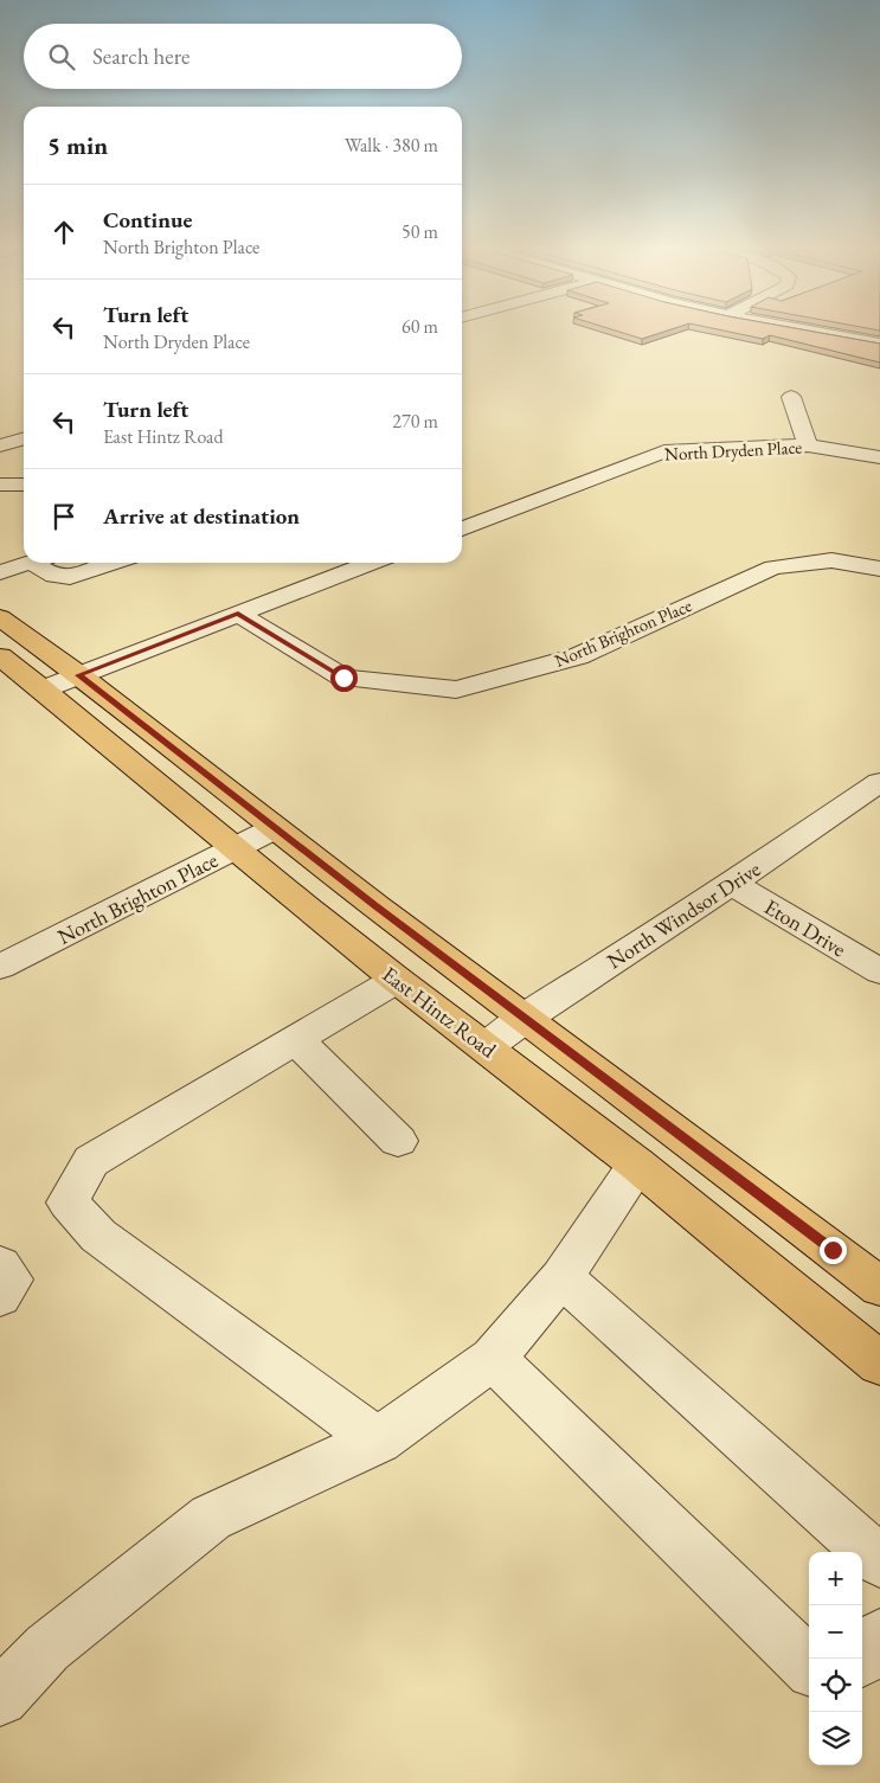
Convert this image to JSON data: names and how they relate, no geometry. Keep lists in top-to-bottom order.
{
  "streets": {
    "main road": ["East Hintz Road"],
    "street": [
      "North Dryden Place",
      "North Brighton Place",
      "North Windsor Drive",
      "Eton Drive"
    ]
  },
  "crossings": [
    ["North Brighton Place", "East Hintz Road"],
    ["North Windsor Drive", "Eton Drive"],
    ["North Windsor Drive", "East Hintz Road"]
  ],
  "page": {
    "search": "Search here",
    "heading": ["5 min", "Walk · 380 m"],
    "list": [
      ["Continue", "North Brighton Place", "50 m"],
      ["Turn left", "North Dryden Place", "60 m"],
      ["Turn left", "East Hintz Road", "270 m"],
      "Arrive at destination"
    ],
    "map_buttons": ["+", "−"]
  }
}
